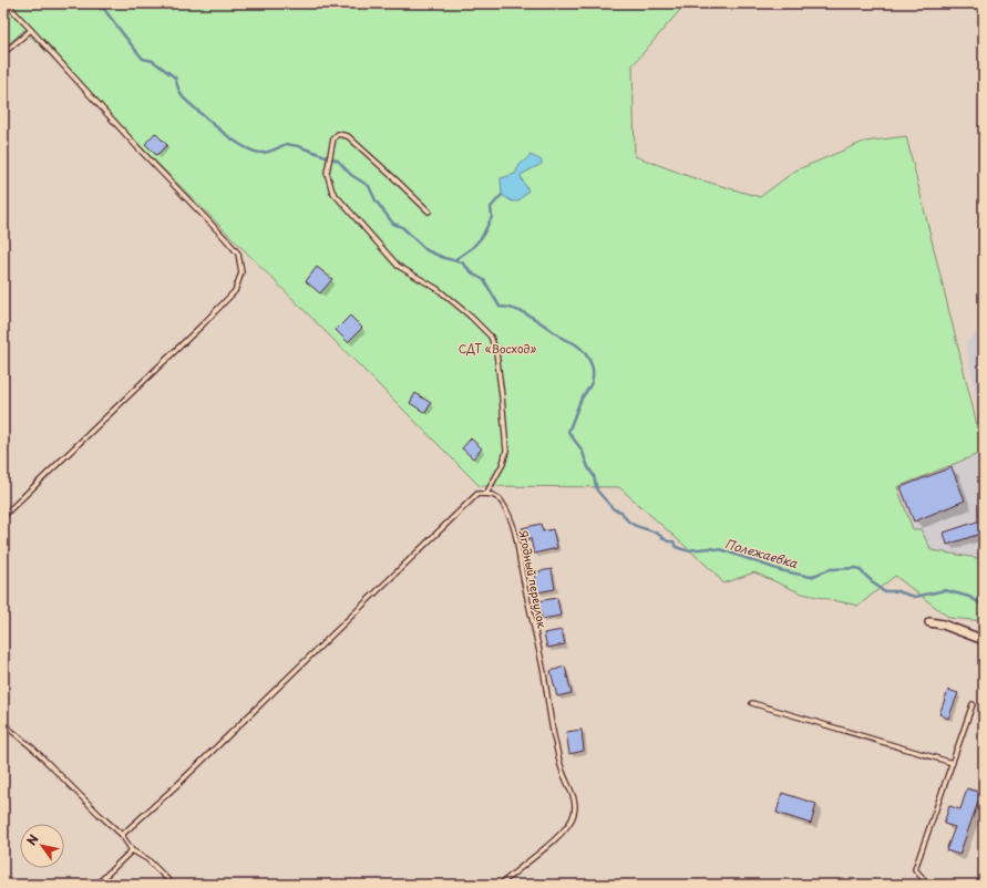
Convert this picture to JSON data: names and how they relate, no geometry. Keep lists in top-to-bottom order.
{
  "streets": {
    "lane": ["Ягодный переулок"]
  },
  "water": ["Полежаевка"],
  "parks": ["СДТ «Восход»"],
  "north": "top left"
}
